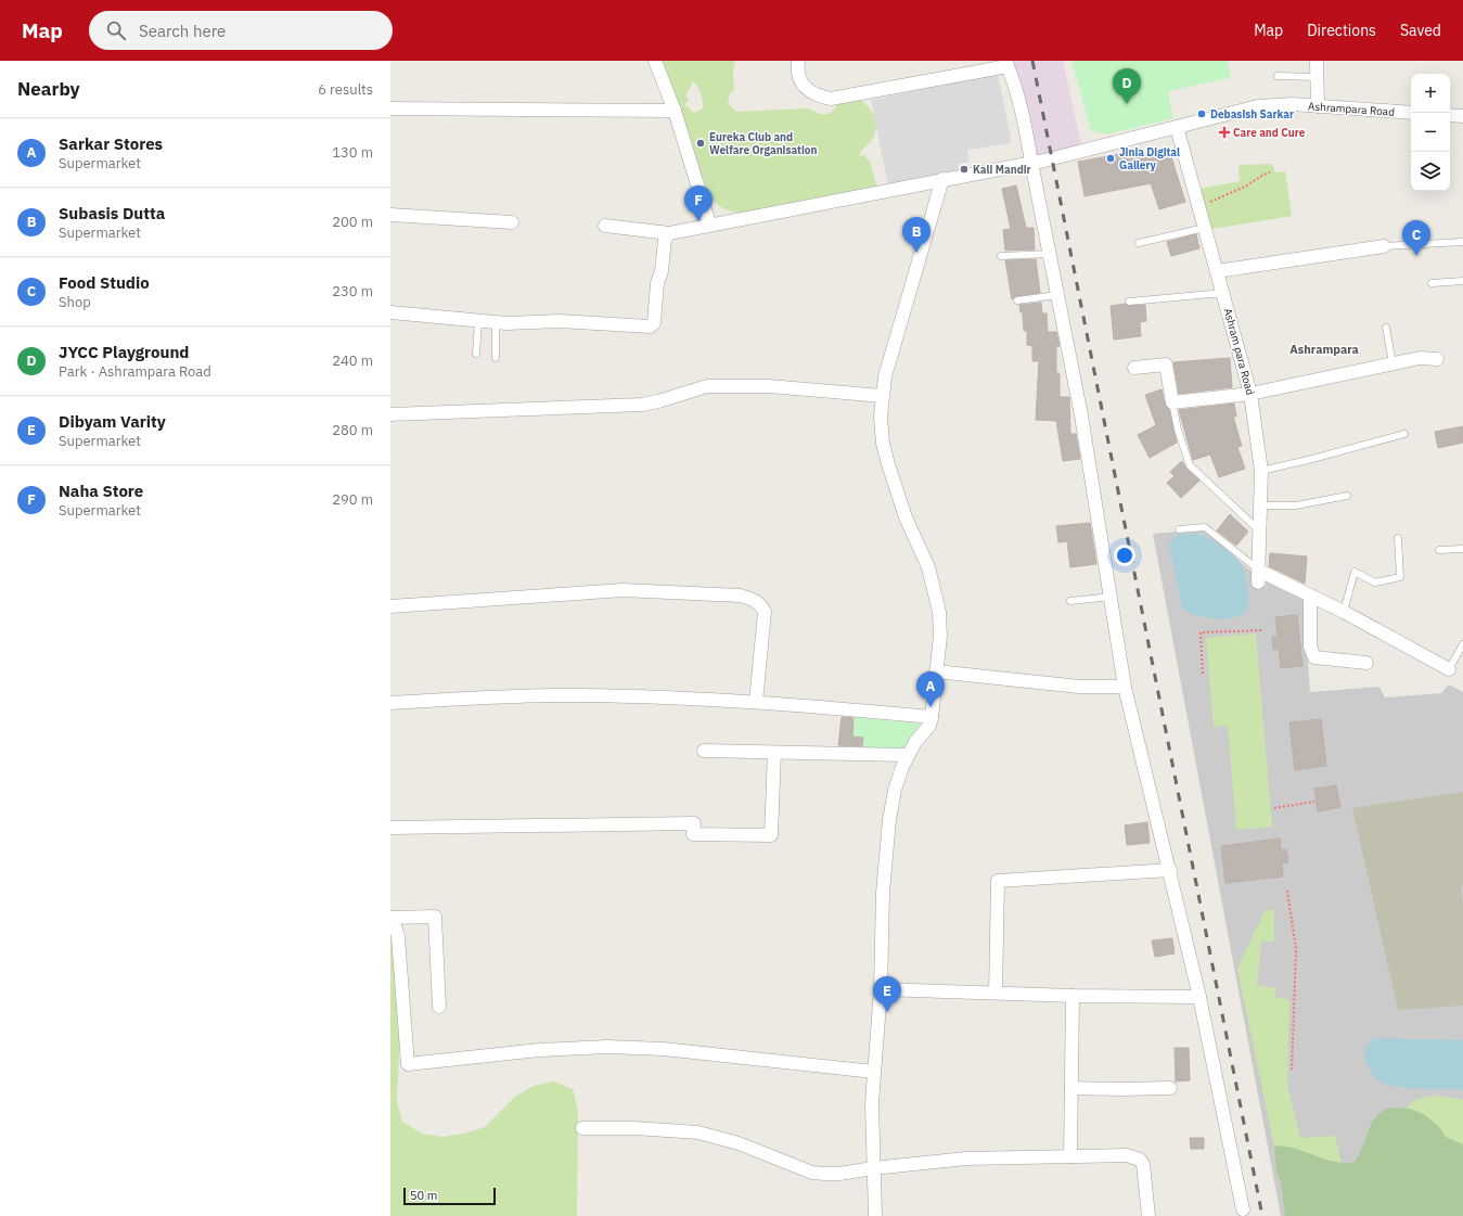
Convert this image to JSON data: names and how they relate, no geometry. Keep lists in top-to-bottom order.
{
  "streets": {
    "street": ["Ashrampara Road", "Ashram para Road"]
  },
  "crossings": [
    ["Ashrampara Road", "Ashram para Road"]
  ],
  "districts": ["Ashrampara"],
  "places": {
    "other": [
      "Debasish Sarkar",
      "Eureka Club and Welfare Organisation",
      "Jinia Digital Gallery",
      "Kali Mandir"
    ],
    "health": ["Care and Cure"]
  },
  "scale_bar": "50 m",
  "page": {
    "header": "Map",
    "search": "Search here",
    "nav": ["Map", "Directions", "Saved"],
    "heading": ["Nearby", "6 results"],
    "pins": [
      "D",
      "F",
      "B",
      "C",
      "A",
      "E"
    ],
    "map_buttons": ["+", "−"],
    "list": [
      {
        "mark": "A",
        "name": "Sarkar Stores",
        "note": "Supermarket",
        "value": "130 m"
      },
      {
        "mark": "B",
        "name": "Subasis Dutta",
        "note": "Supermarket",
        "value": "200 m"
      },
      {
        "mark": "C",
        "name": "Food Studio",
        "note": "Shop",
        "value": "230 m"
      },
      {
        "mark": "D",
        "name": "JYCC Playground",
        "note": "Park · Ashrampara Road",
        "value": "240 m"
      },
      {
        "mark": "E",
        "name": "Dibyam Varity",
        "note": "Supermarket",
        "value": "280 m"
      },
      {
        "mark": "F",
        "name": "Naha Store",
        "note": "Supermarket",
        "value": "290 m"
      }
    ],
    "scale": "50 m"
  }
}
